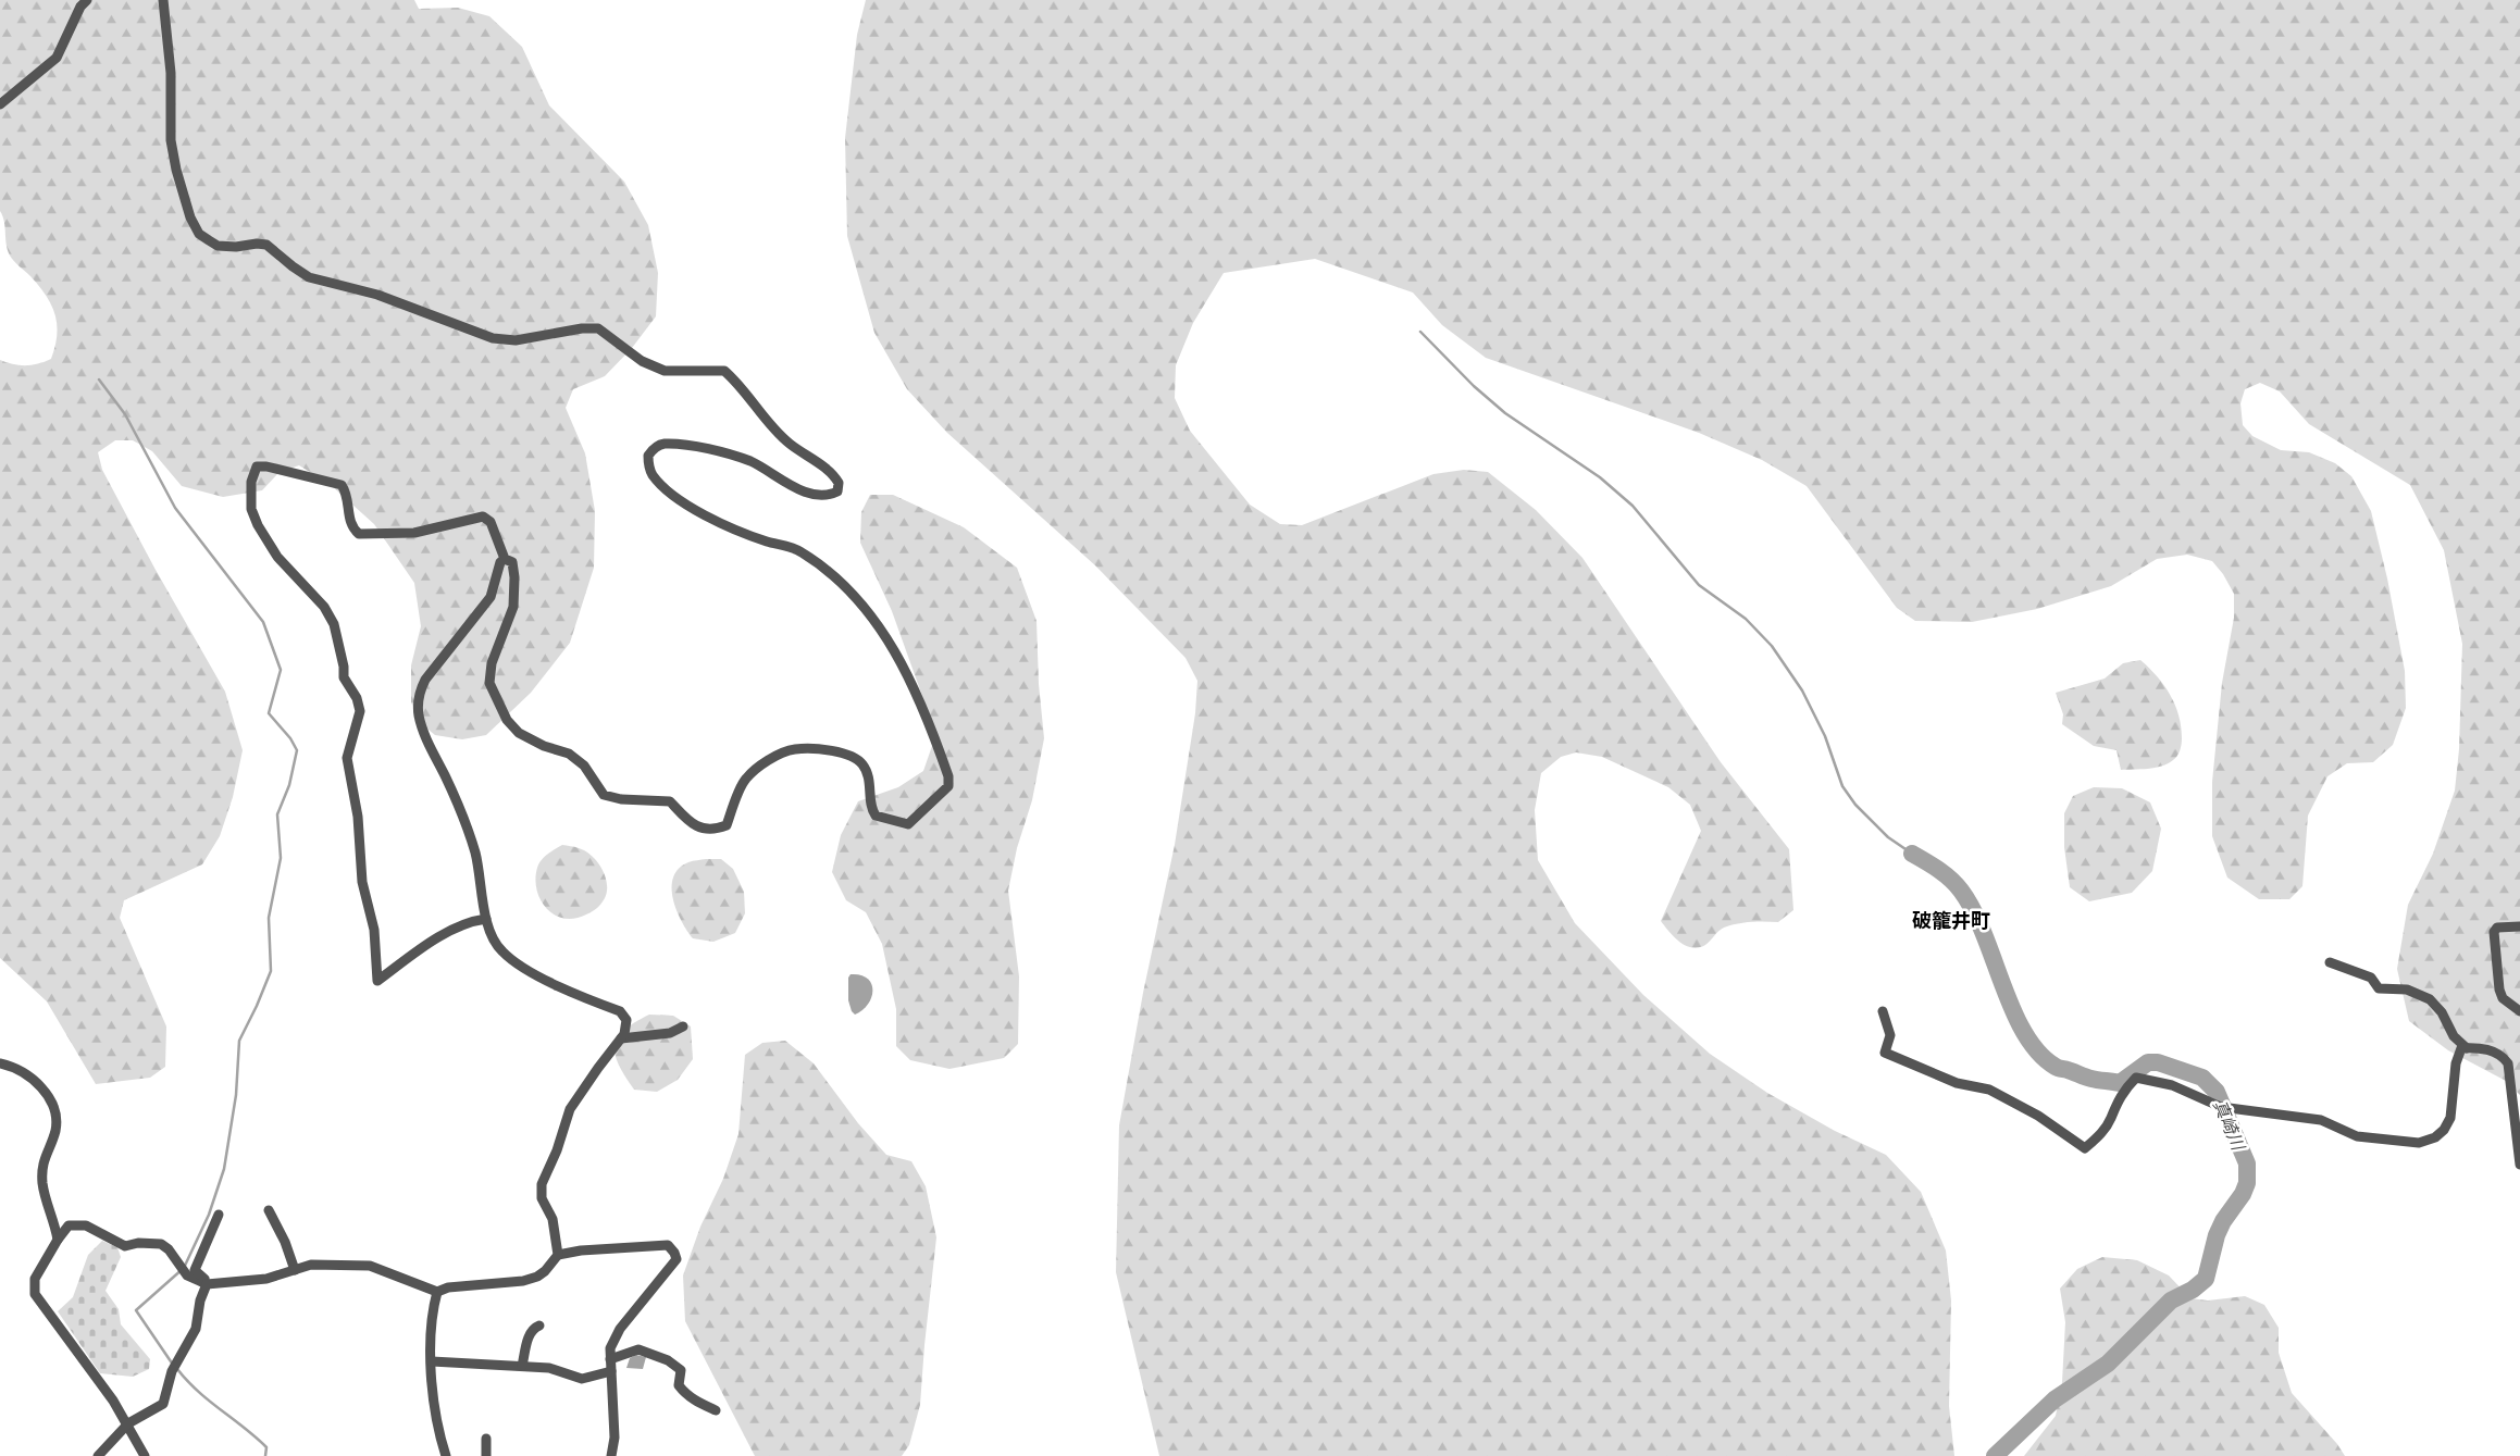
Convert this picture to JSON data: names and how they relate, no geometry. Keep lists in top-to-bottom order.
{
  "districts": ["破籠井町"],
  "water": ["真崎川"]
}
